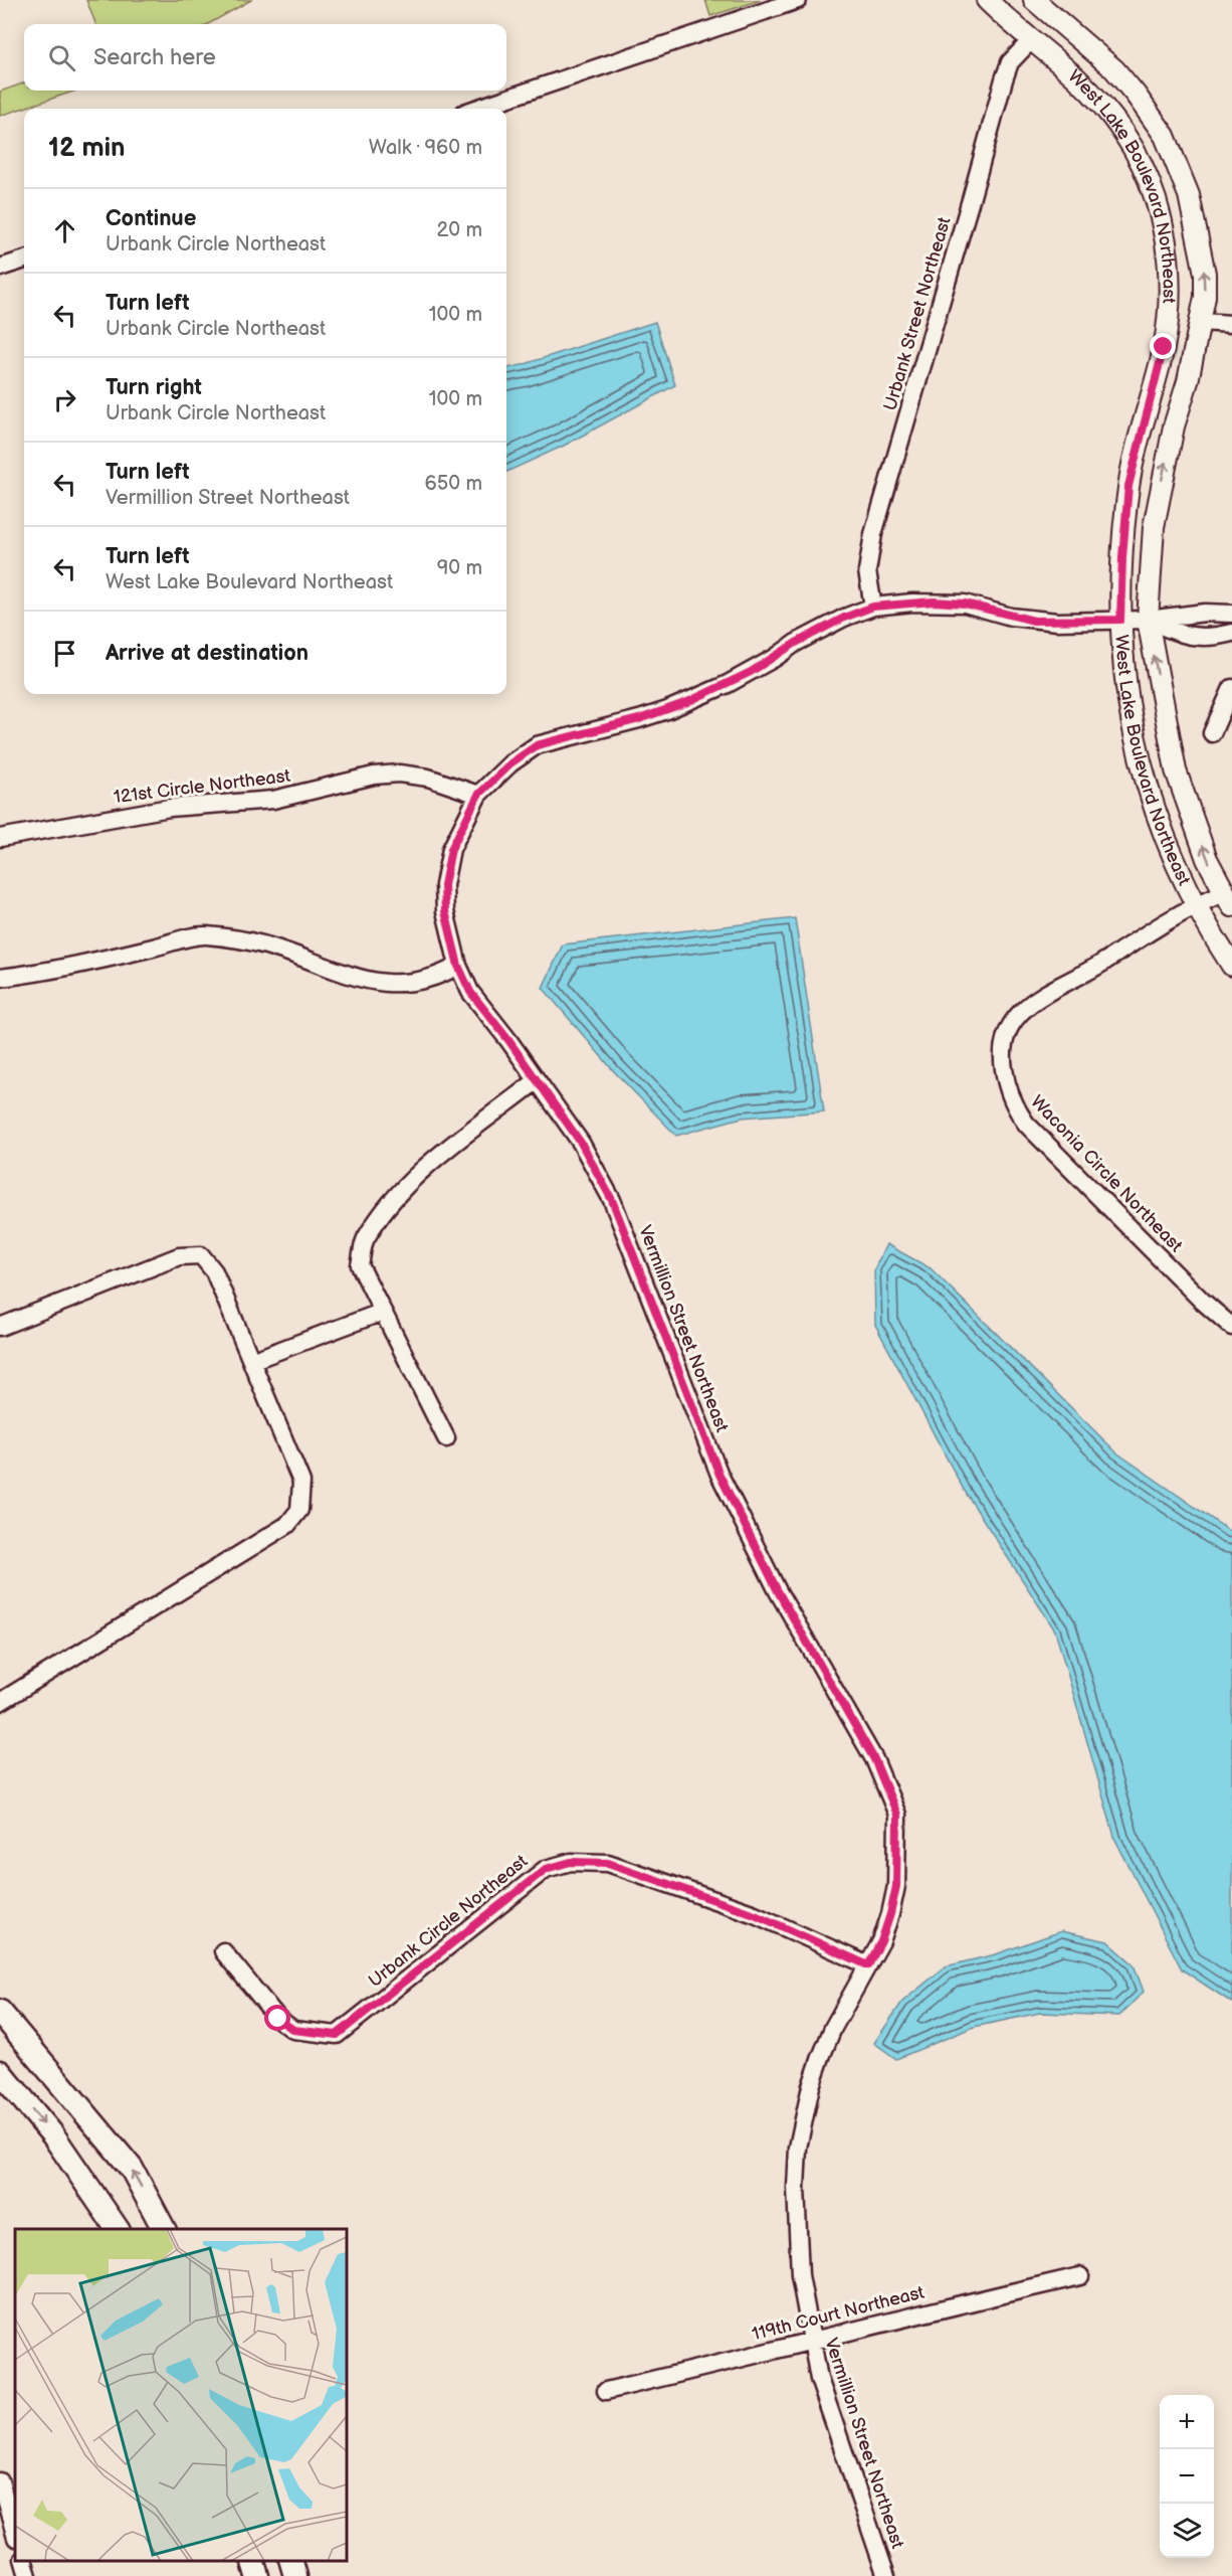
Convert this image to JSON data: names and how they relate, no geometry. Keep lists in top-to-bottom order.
{
  "streets": {
    "street": [
      "West Lake Boulevard Northeast",
      "Urbank Street Northeast",
      "121st Circle Northeast",
      "Waconia Circle Northeast",
      "Vermillion Street Northeast",
      "Urbank Circle Northeast",
      "119th Court Northeast"
    ]
  },
  "crossings": [
    ["West Lake Boulevard Northeast", "Urbank Street Northeast"],
    ["West Lake Boulevard Northeast", "Waconia Circle Northeast"],
    ["West Lake Boulevard Northeast", "Vermillion Street Northeast"],
    ["Urbank Street Northeast", "Vermillion Street Northeast"],
    ["121st Circle Northeast", "Vermillion Street Northeast"],
    ["Vermillion Street Northeast", "Urbank Circle Northeast"],
    ["Vermillion Street Northeast", "119th Court Northeast"]
  ],
  "page": {
    "search": "Search here",
    "heading": ["12 min", "Walk · 960 m"],
    "list": [
      ["Continue", "Urbank Circle Northeast", "20 m"],
      ["Turn left", "Urbank Circle Northeast", "100 m"],
      ["Turn right", "Urbank Circle Northeast", "100 m"],
      ["Turn left", "Vermillion Street Northeast", "650 m"],
      ["Turn left", "West Lake Boulevard Northeast", "90 m"],
      "Arrive at destination"
    ],
    "map_buttons": ["+", "−"]
  }
}
